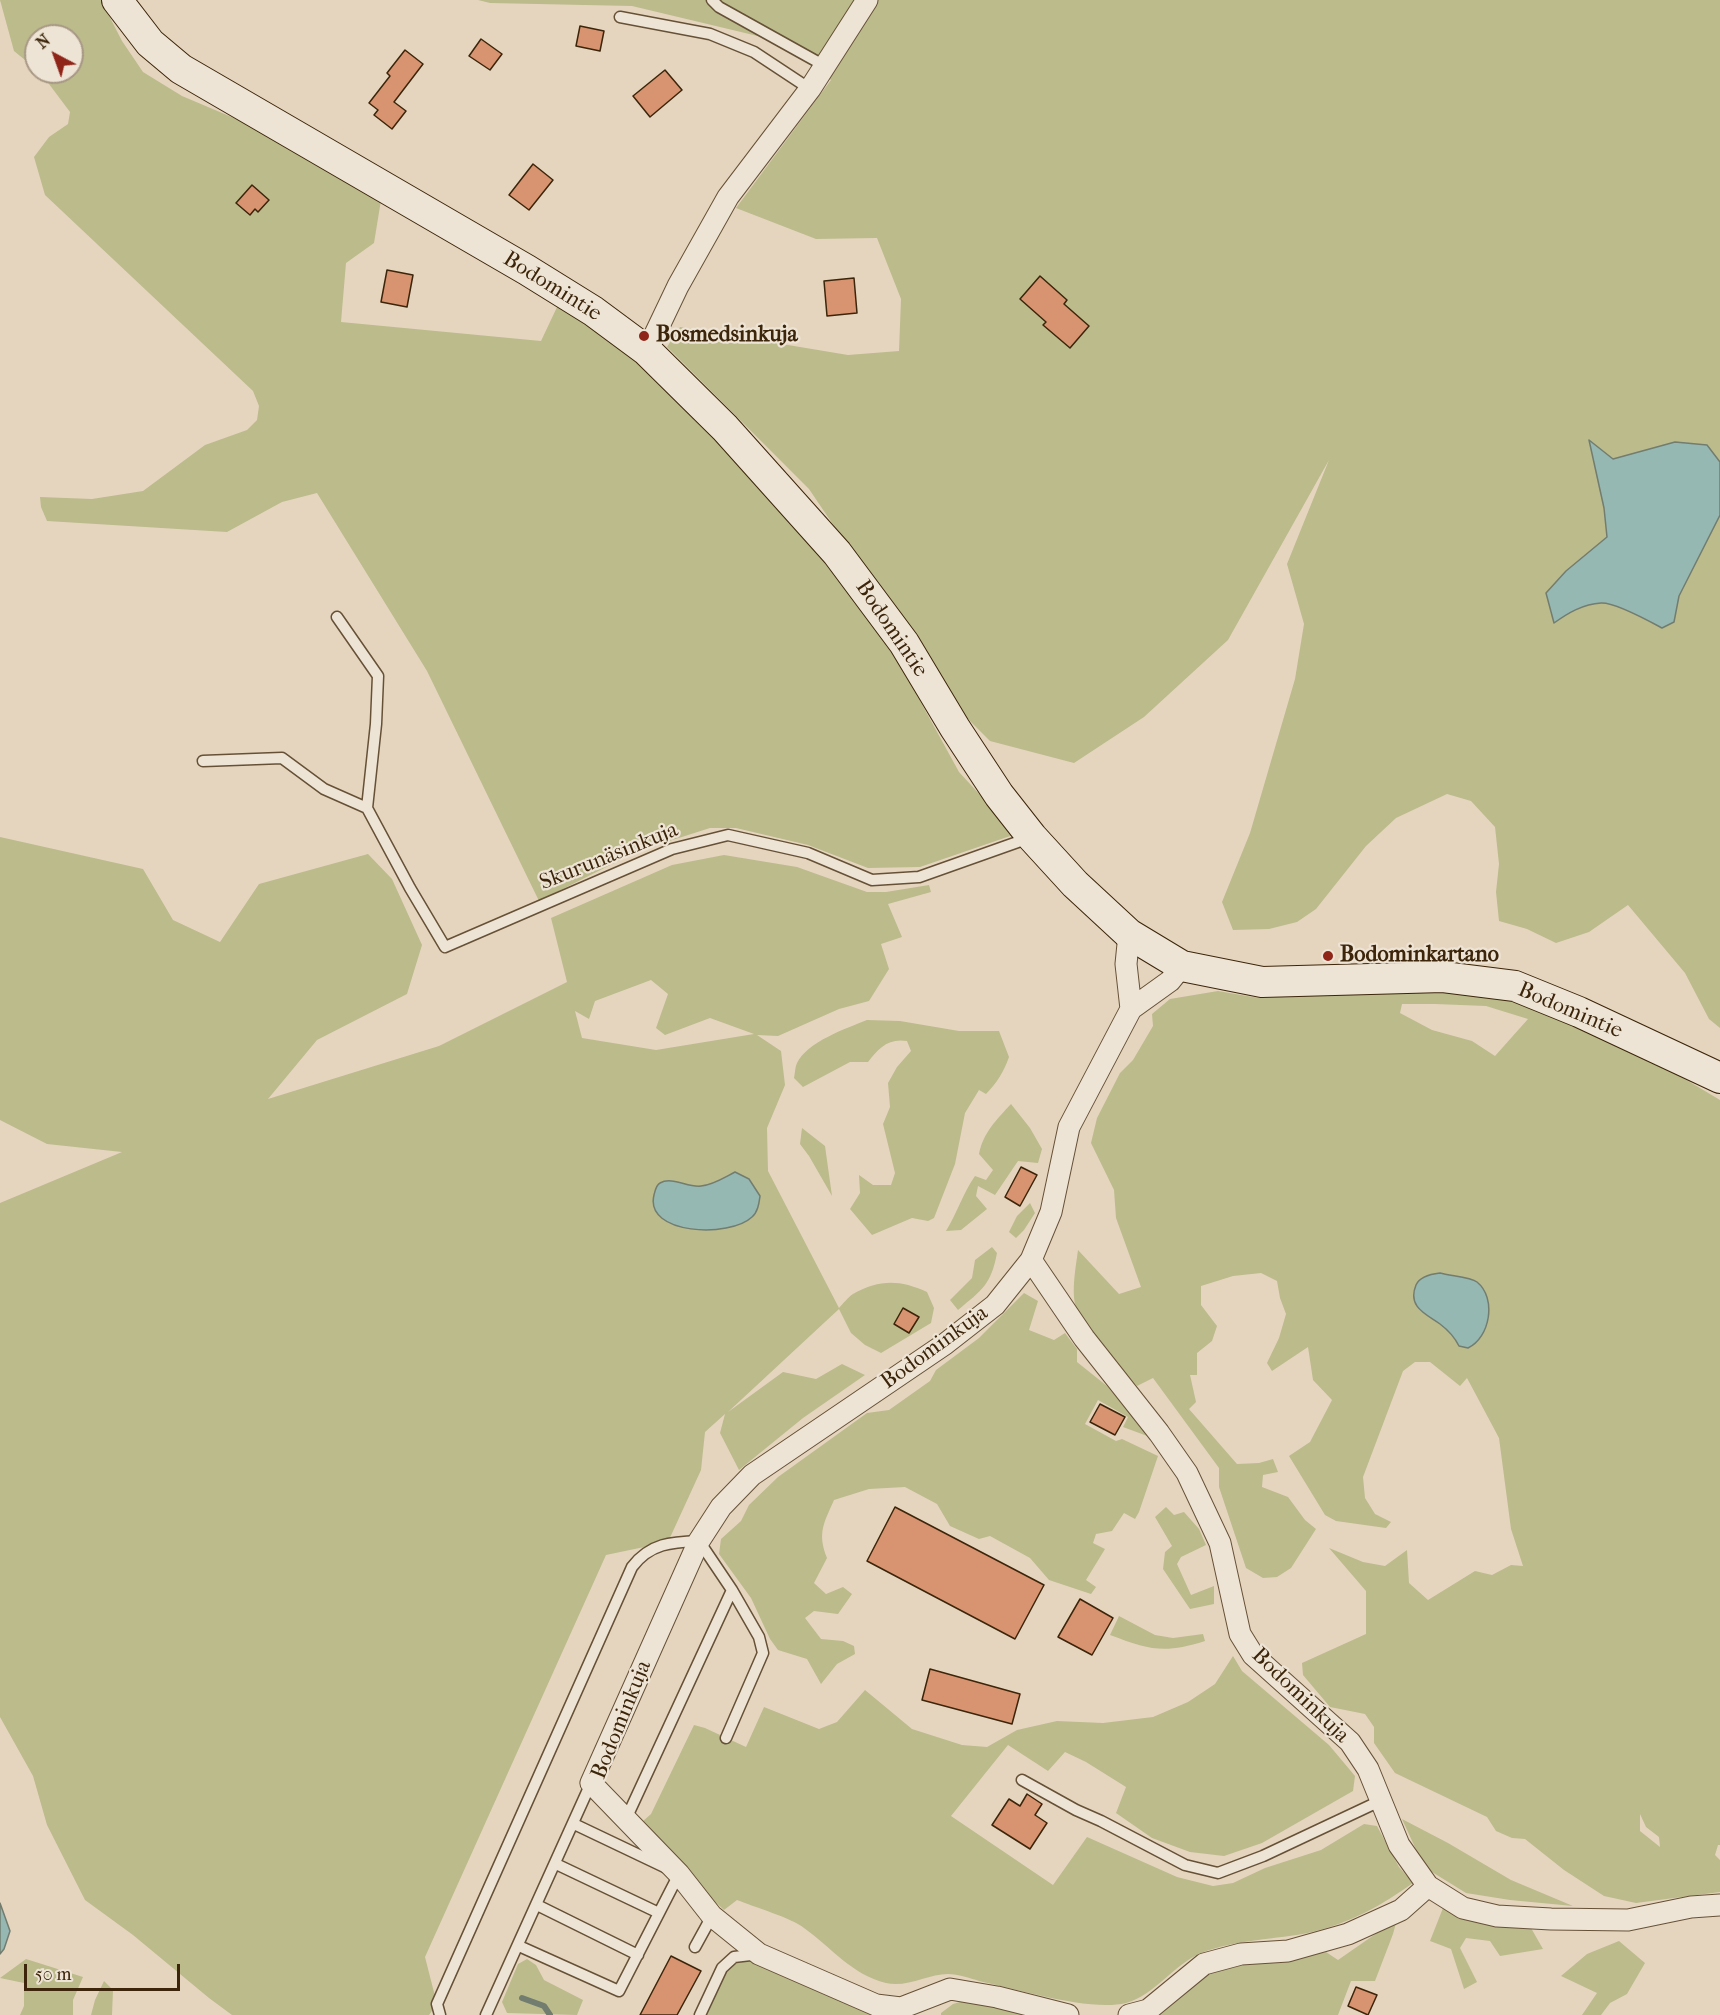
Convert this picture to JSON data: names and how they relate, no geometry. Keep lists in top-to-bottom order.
{
  "streets": {
    "street": ["Bodomintie", "Bodominkuja"],
    "lane": ["Skurunäsinkuja"]
  },
  "crossings": [
    ["Bodomintie", "Skurunäsinkuja"],
    ["Bodomintie", "Bodominkuja"]
  ],
  "places": ["Bosmedsinkuja", "Bodominkartano"],
  "scale_bar": "50 m",
  "north": "top left"
}
